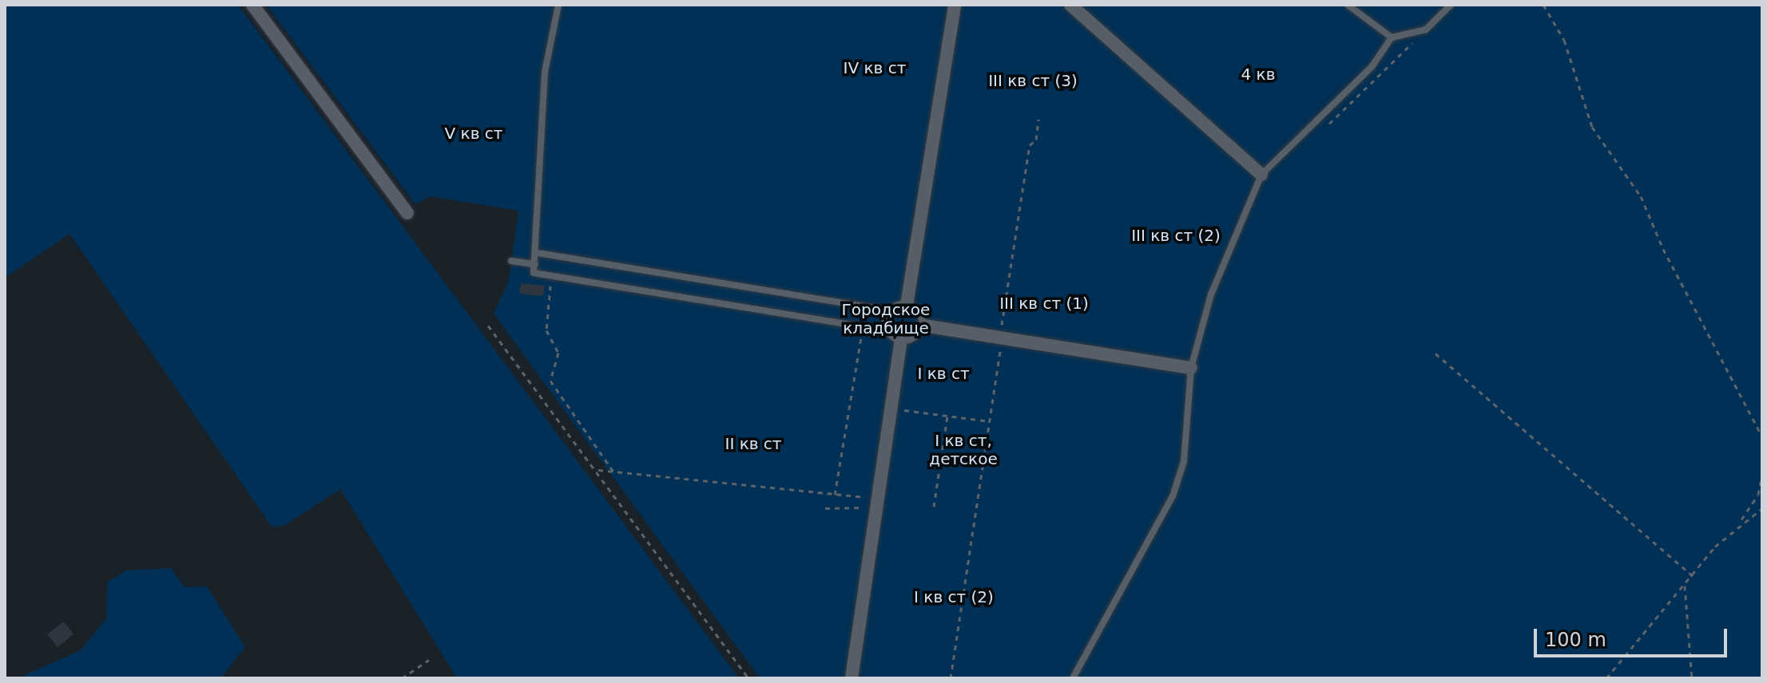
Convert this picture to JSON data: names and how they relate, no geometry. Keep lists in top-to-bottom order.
{
  "parks": [
    "IV кв ст",
    "4 кв",
    "III кв ст (3)",
    "V кв ст",
    "III кв ст (2)",
    "III кв ст (1)",
    "Городское кладбище",
    "I кв ст",
    "I кв ст, детское",
    "II кв ст",
    "I кв ст (2)"
  ],
  "scale_bar": "100 m"
}
